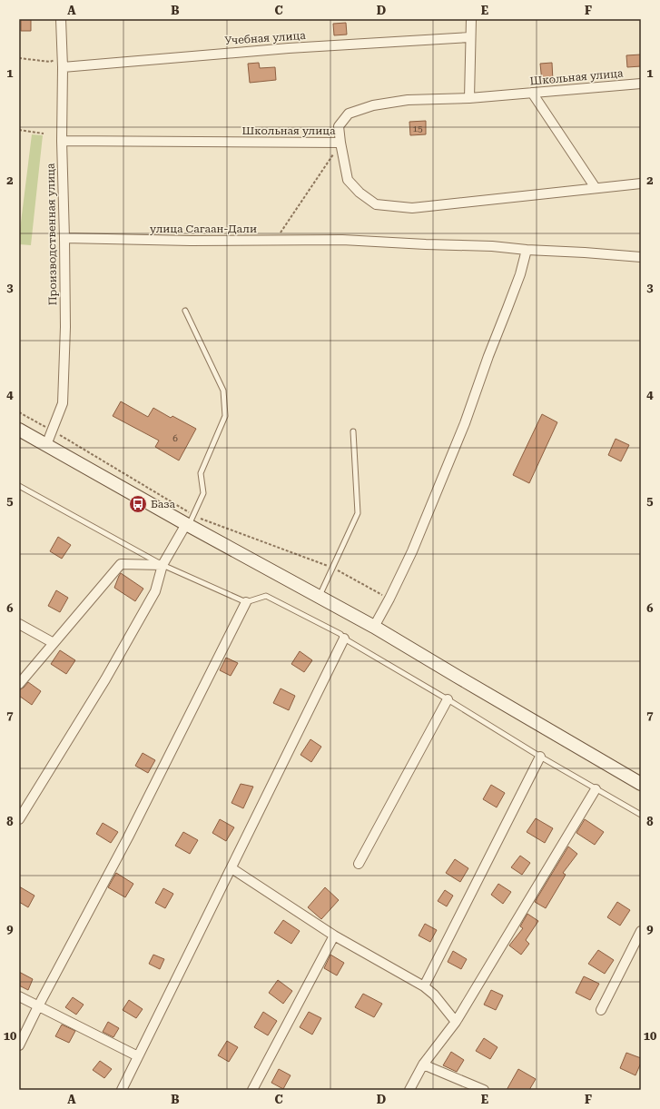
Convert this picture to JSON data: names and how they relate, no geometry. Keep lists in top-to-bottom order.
{
  "streets": {
    "street": [
      "Учебная улица",
      "Школьная улица",
      "улица Сагаан-Дали",
      "Производственная улица"
    ]
  },
  "crossings": [
    ["Учебная улица", "Производственная улица"],
    ["Школьная улица", "Производственная улица"],
    ["улица Сагаан-Дали", "Производственная улица"]
  ],
  "places": {
    "bus stop": ["База"]
  },
  "house_numbers": ["15", "6"],
  "grid": {
    "columns": [
      "A",
      "B",
      "C",
      "D",
      "E",
      "F"
    ],
    "rows": [
      "1",
      "2",
      "3",
      "4",
      "5",
      "6",
      "7",
      "8",
      "9",
      "10"
    ]
  }
}
